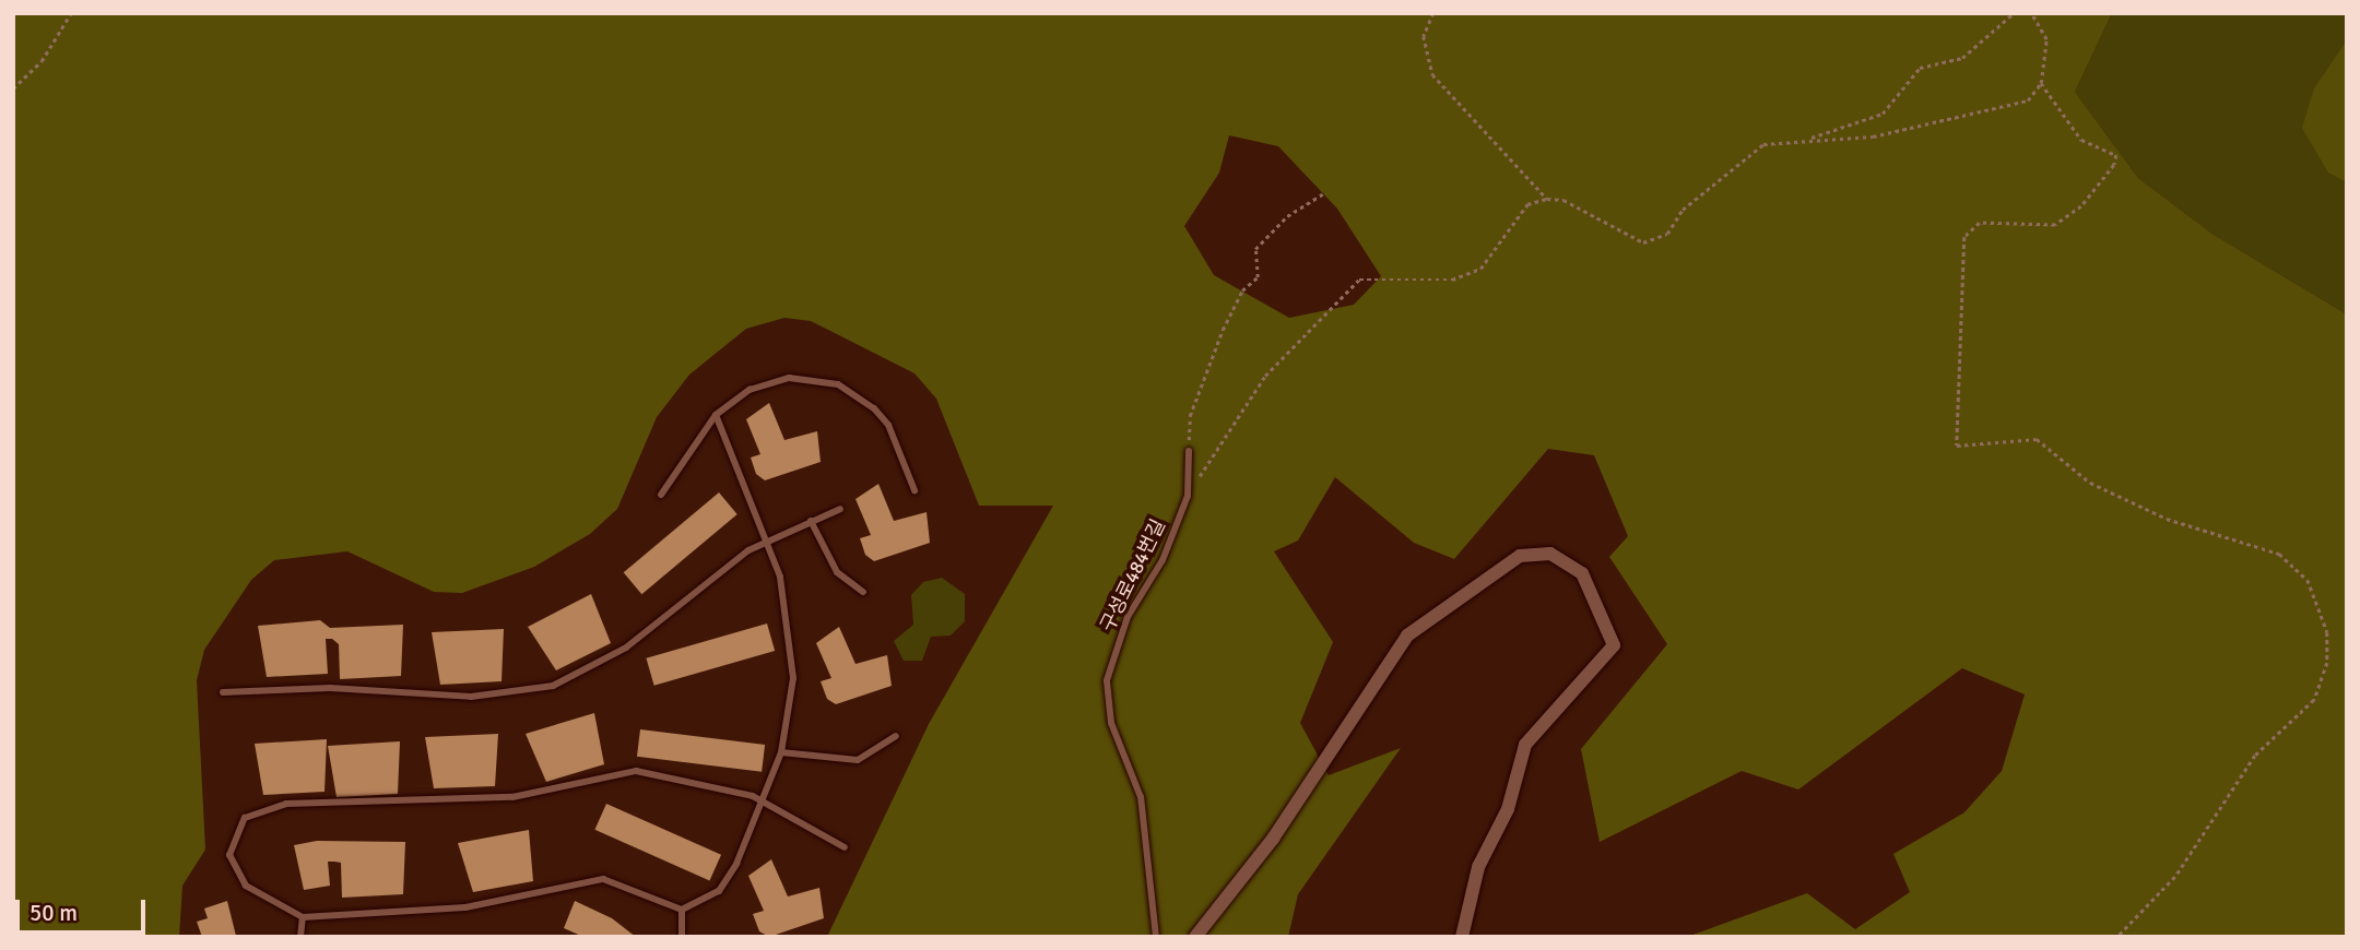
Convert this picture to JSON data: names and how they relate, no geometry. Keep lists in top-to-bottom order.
{
  "streets": {
    "lane": ["구성로484번길"]
  },
  "scale_bar": "50 m"
}
